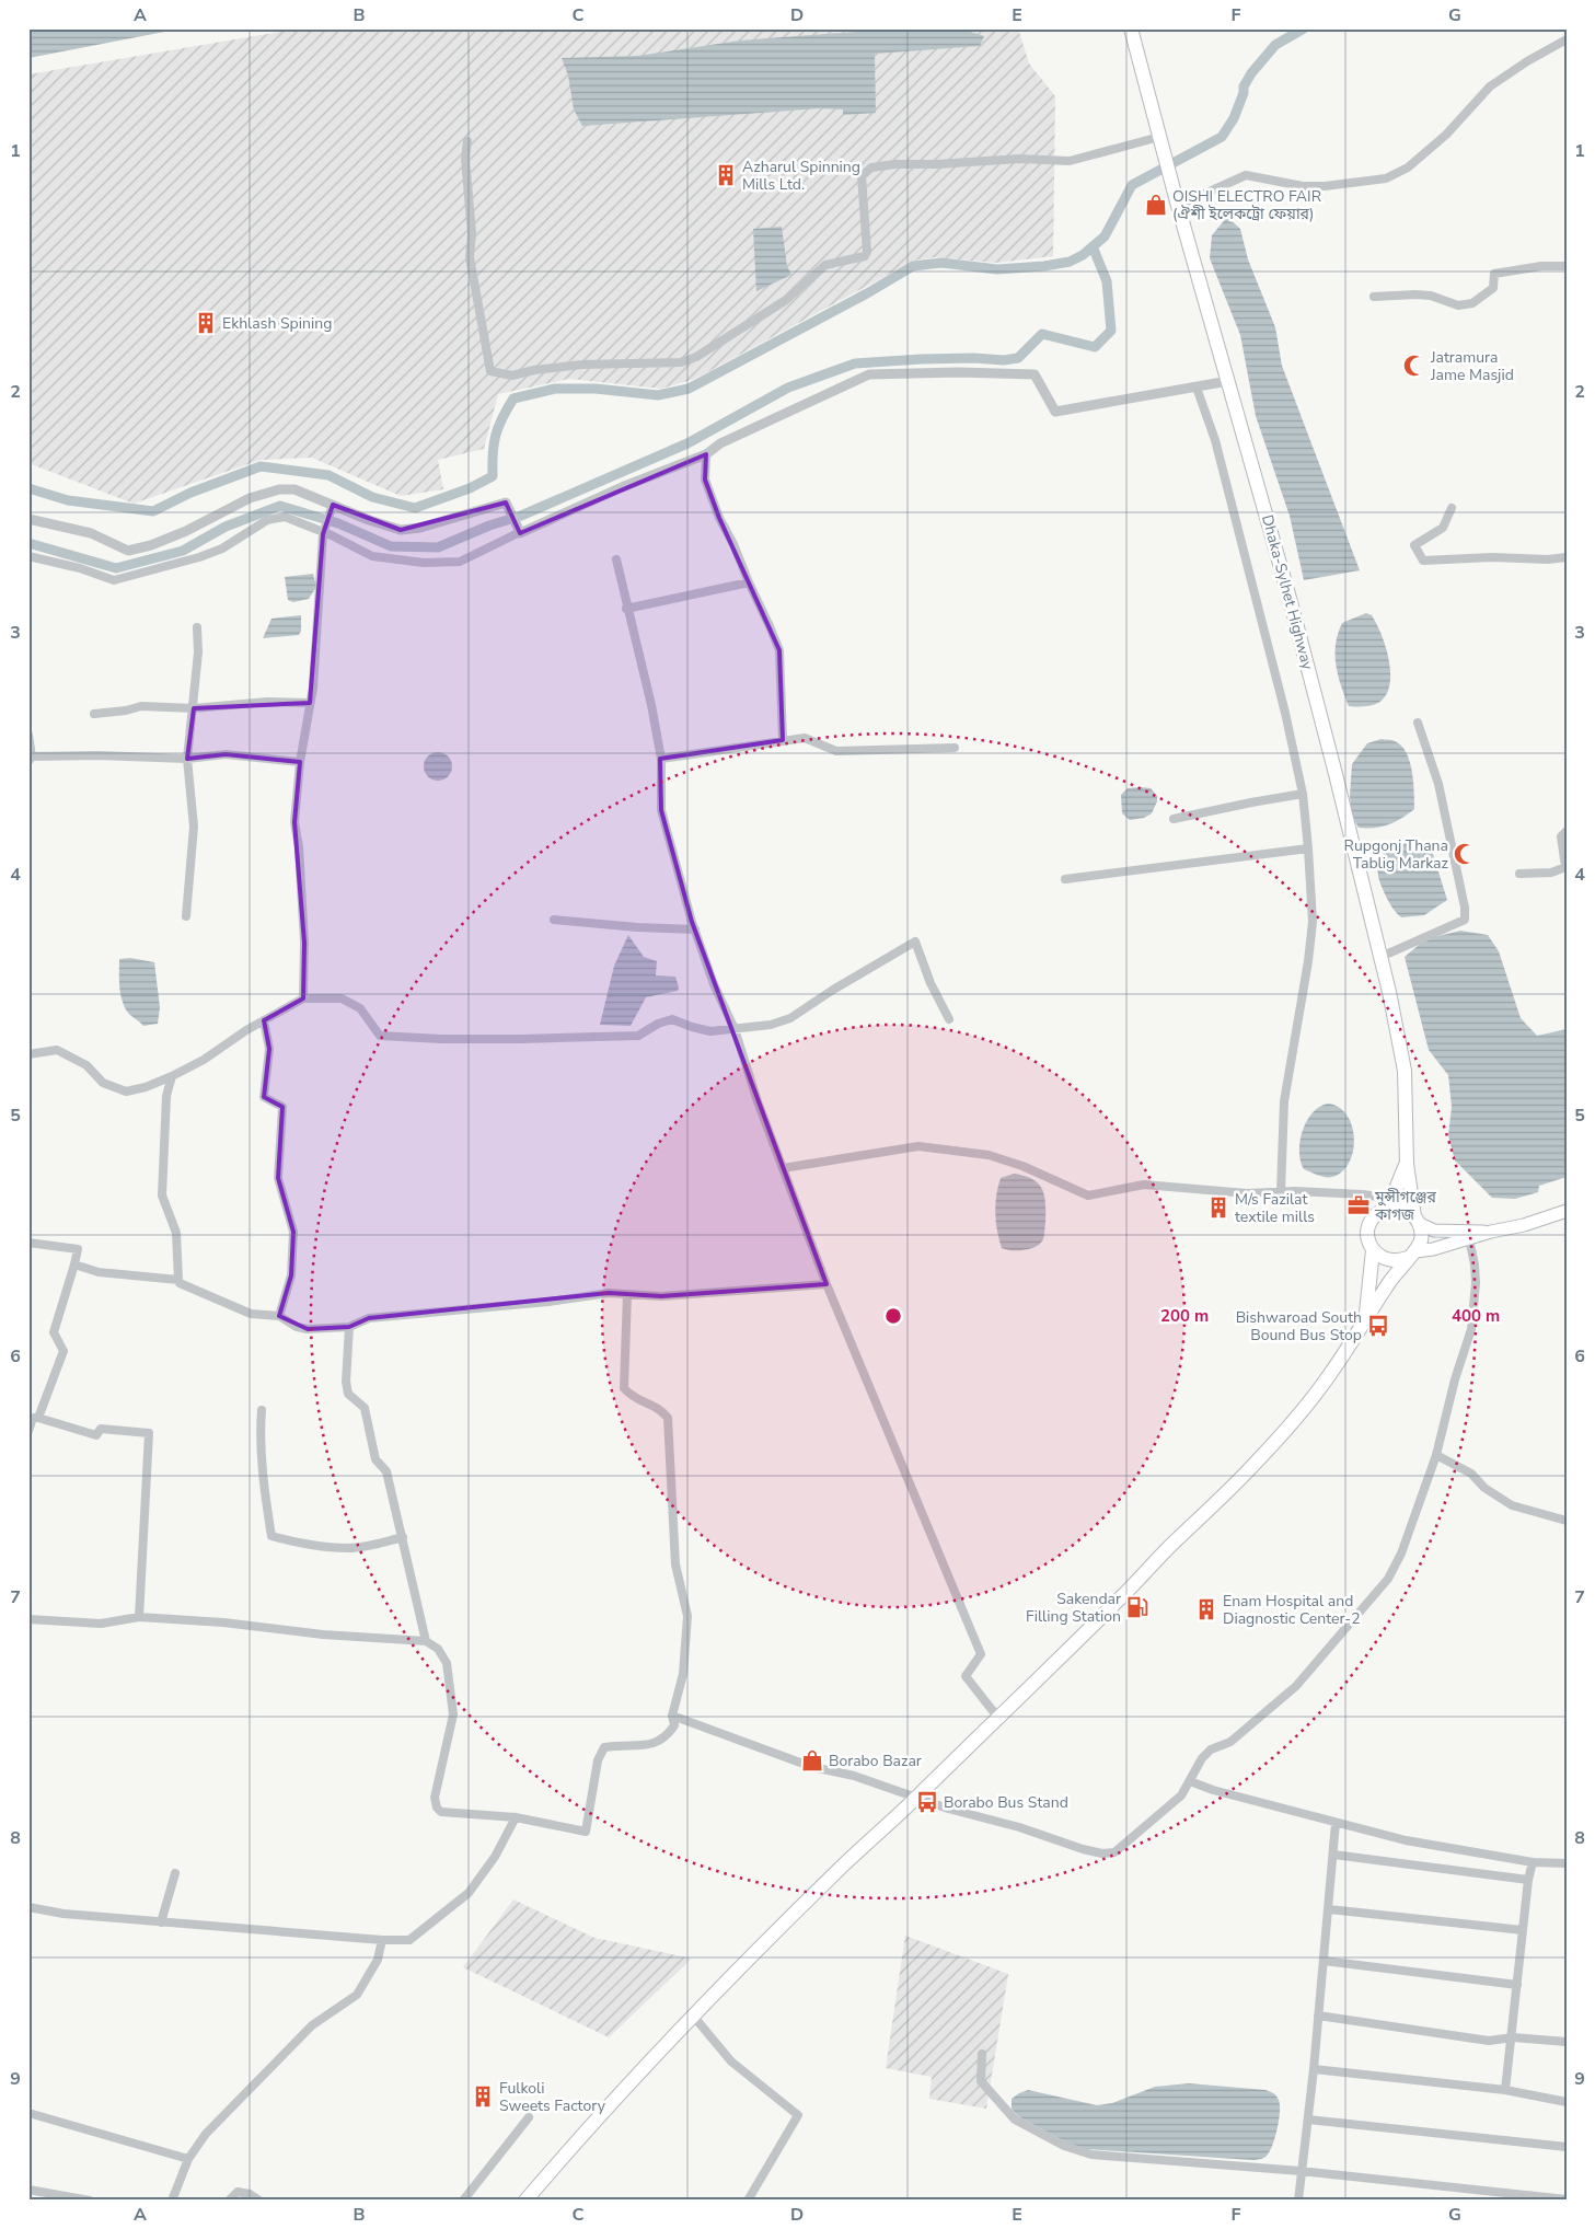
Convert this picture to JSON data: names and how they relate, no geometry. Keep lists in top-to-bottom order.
{
  "streets": {
    "highway": ["Dhaka-Sylhet Highway"]
  },
  "places": {
    "building": [
      "Azharul Spinning Mills Ltd.",
      "Ekhlash Spining",
      "M/s Fazilat textile mills",
      "Enam Hospital and Diagnostic Center-2",
      "Fulkoli Sweets Factory"
    ],
    "shop": ["OISHI ELECTRO FAIR (ঐশী ইলেকট্রো ফেয়ার)", "Borabo Bazar"],
    "mosque": ["Jatramura Jame Masjid", "Rupgonj Thana Tablig Markaz"],
    "office": ["মুন্সীগঞ্জের কাগজ"],
    "bus stop": ["Bishwaroad South Bound Bus Stop", "Borabo Bus Stand"],
    "fuel station": ["Sakendar Filling Station"]
  },
  "grid": {
    "columns": [
      "A",
      "B",
      "C",
      "D",
      "E",
      "F",
      "G"
    ],
    "rows": [
      "1",
      "2",
      "3",
      "4",
      "5",
      "6",
      "7",
      "8",
      "9"
    ]
  },
  "rings": ["200 m", "400 m"]
}
